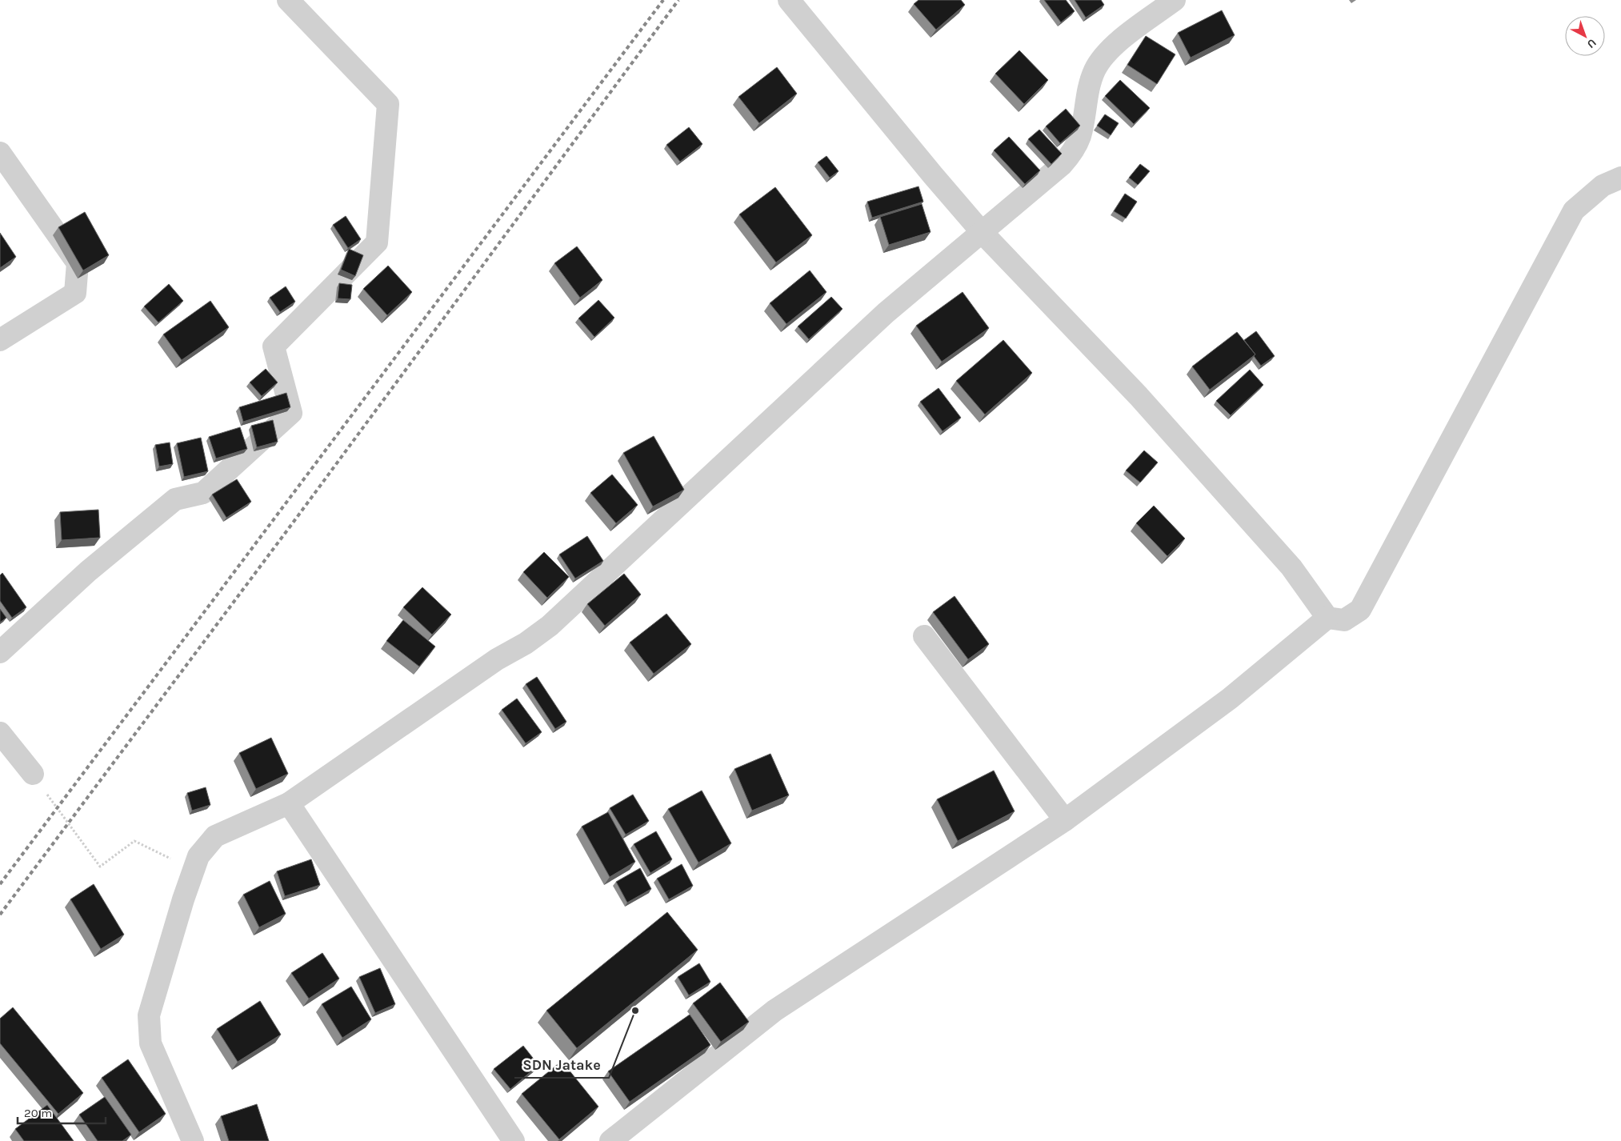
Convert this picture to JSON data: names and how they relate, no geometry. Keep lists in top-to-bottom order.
{
  "places": ["SDN Jatake"],
  "scale_bar": "20 m",
  "north": "bottom right"
}
